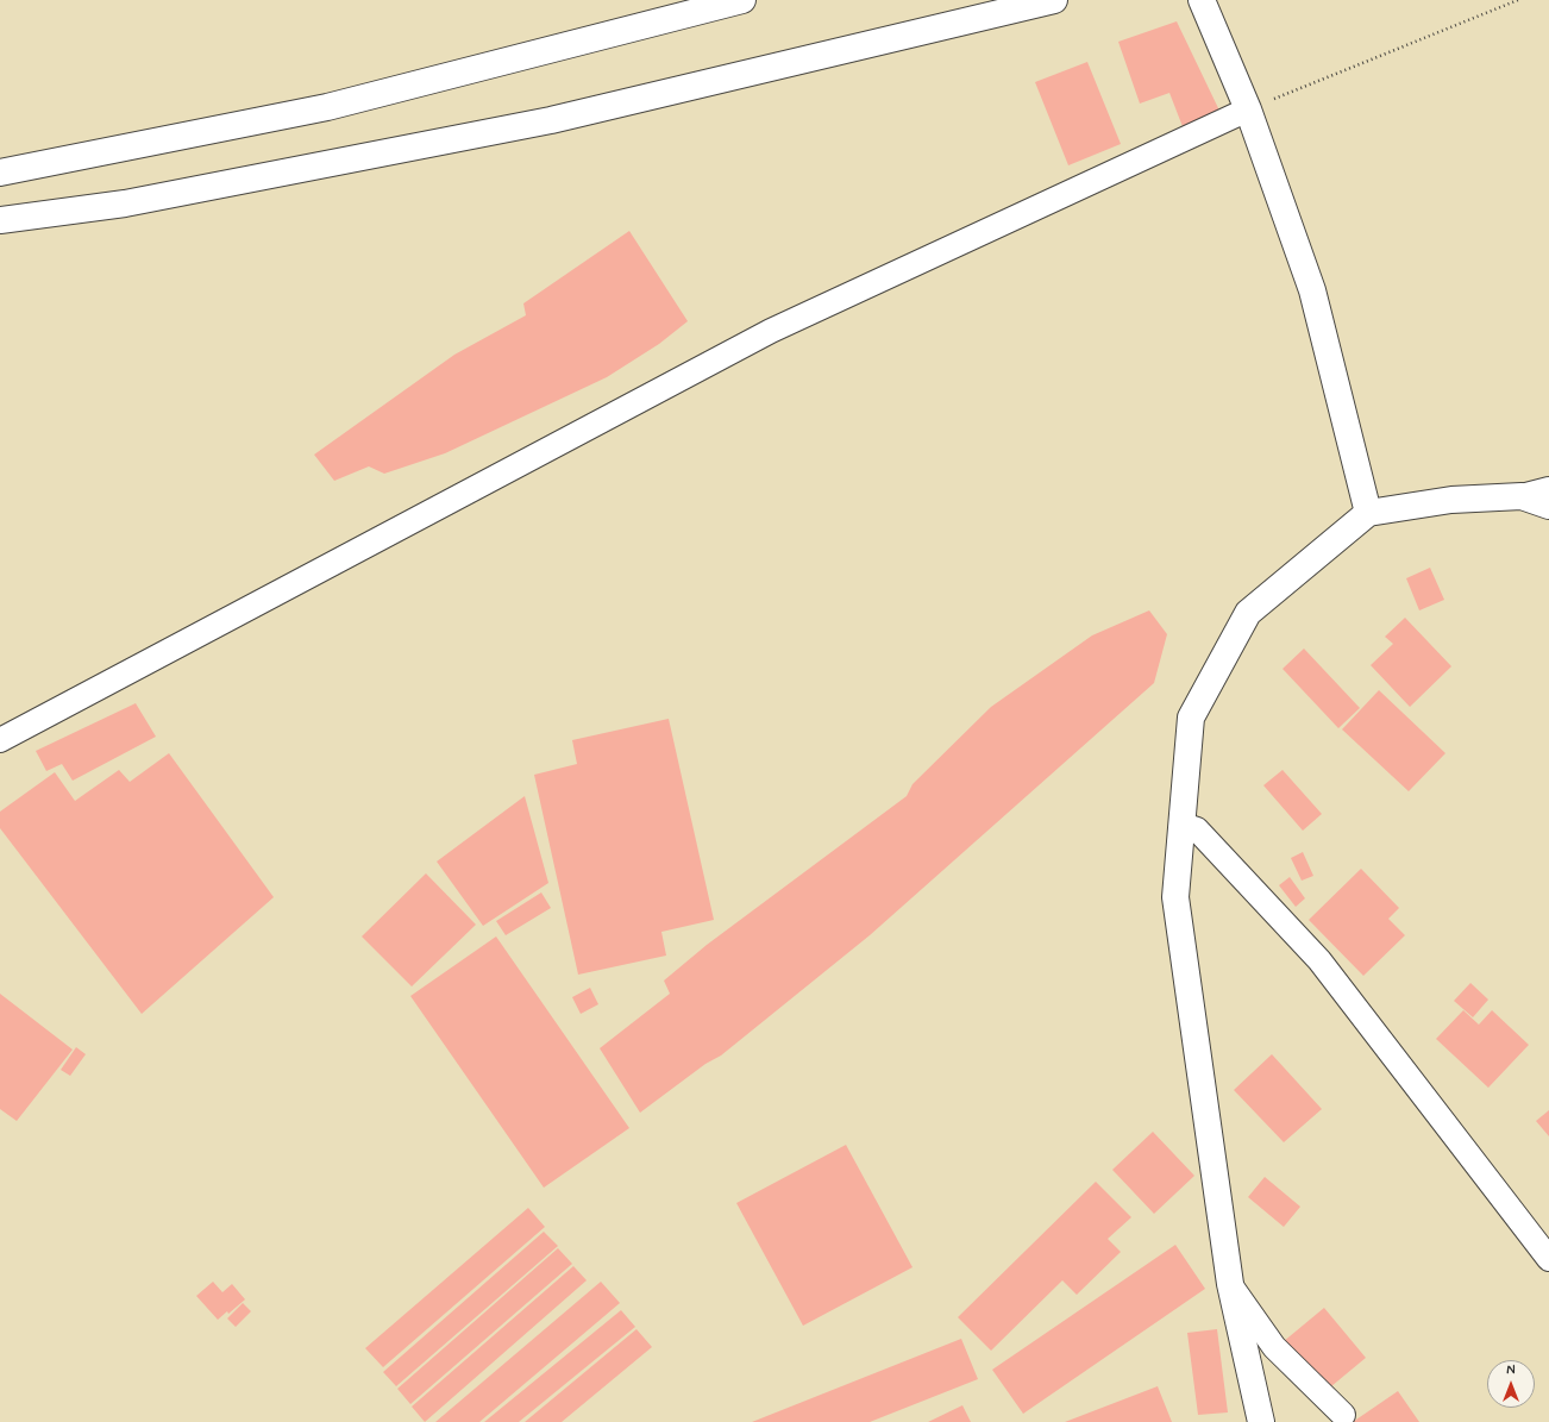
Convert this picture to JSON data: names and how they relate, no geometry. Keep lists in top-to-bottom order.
{
  "north": "top"
}
